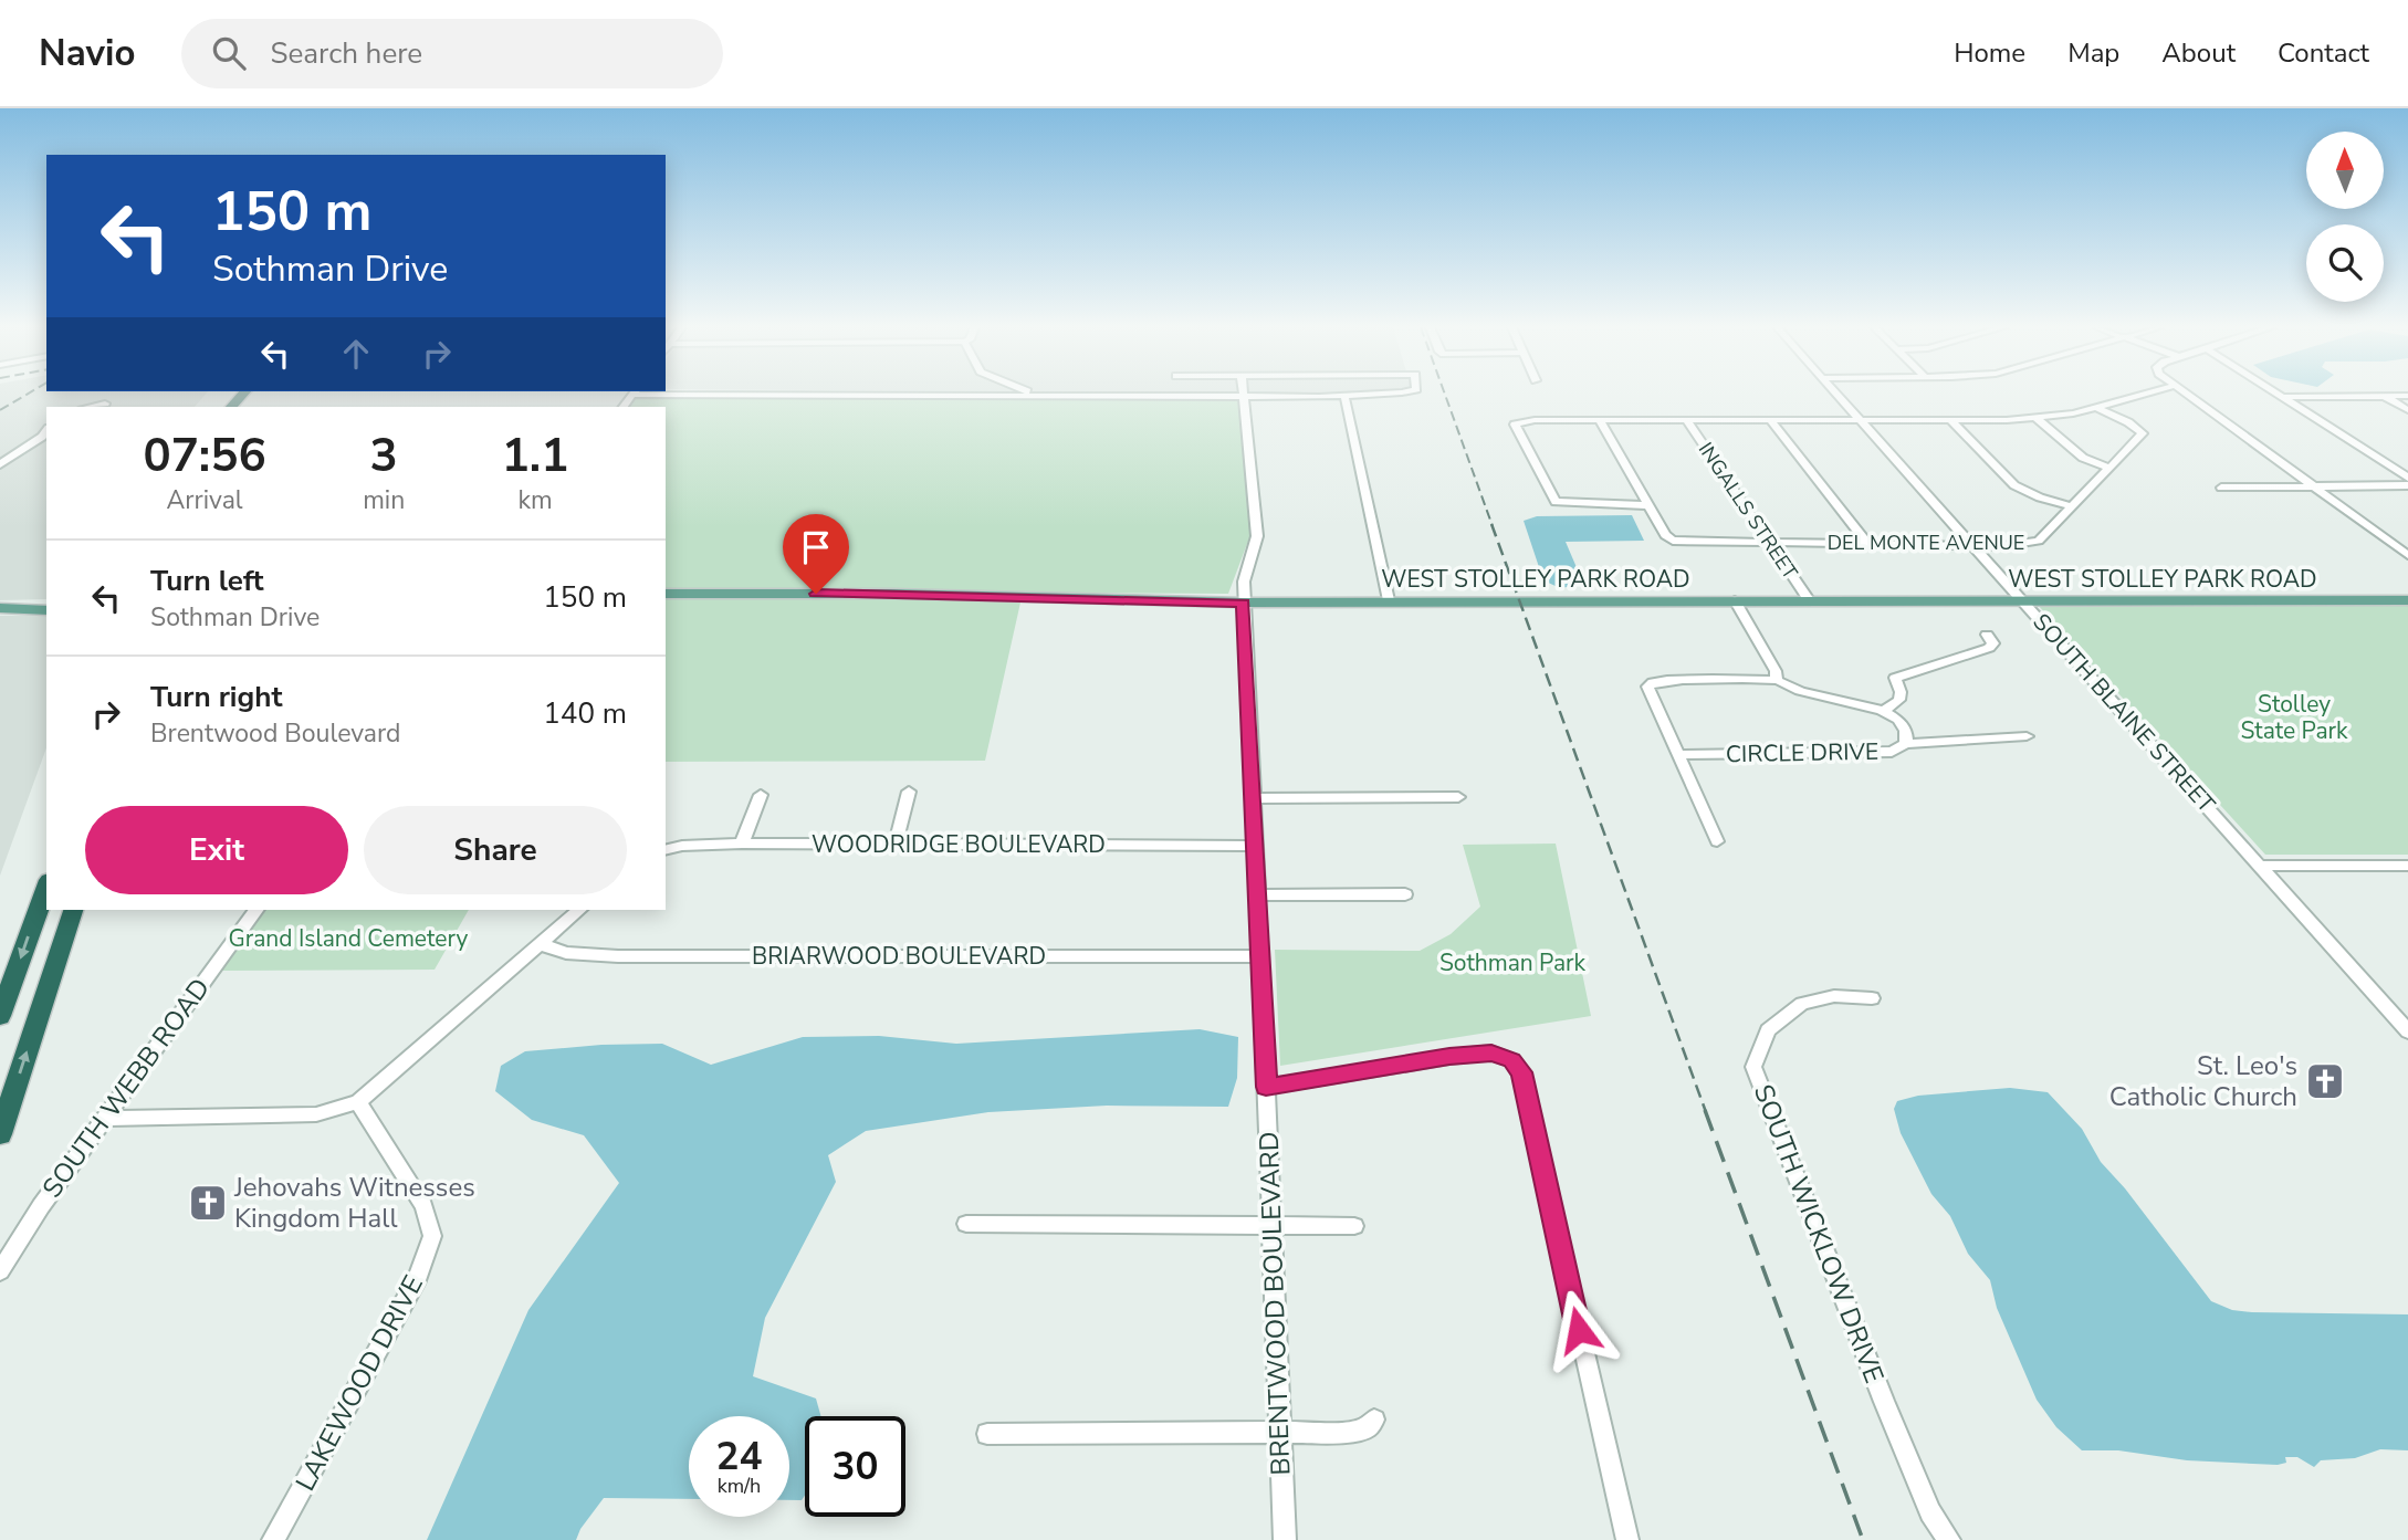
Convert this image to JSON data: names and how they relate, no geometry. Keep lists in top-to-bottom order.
{
  "streets": {
    "main road": ["WEST STOLLEY PARK ROAD"],
    "street": [
      "INGALLS STREET",
      "DEL MONTE AVENUE",
      "SOUTH BLAINE STREET",
      "CIRCLE DRIVE",
      "WOODRIDGE BOULEVARD",
      "BRIARWOOD BOULEVARD",
      "SOUTH WEBB ROAD",
      "SOUTH WICKLOW DRIVE",
      "BRENTWOOD BOULEVARD",
      "LAKEWOOD DRIVE"
    ]
  },
  "crossings": [
    ["INGALLS STREET", "DEL MONTE AVENUE"],
    ["INGALLS STREET", "WEST STOLLEY PARK ROAD"],
    ["DEL MONTE AVENUE", "SOUTH BLAINE STREET"],
    ["WEST STOLLEY PARK ROAD", "SOUTH BLAINE STREET"],
    ["WEST STOLLEY PARK ROAD", "BRENTWOOD BOULEVARD"],
    ["WOODRIDGE BOULEVARD", "BRENTWOOD BOULEVARD"],
    ["BRIARWOOD BOULEVARD", "BRENTWOOD BOULEVARD"]
  ],
  "parks": ["Stolley State Park", "Grand Island Cemetery", "Sothman Park"],
  "places": {
    "church": ["St. Leo's Catholic Church", "Jehovahs Witnesses Kingdom Hall"]
  },
  "north": "top",
  "page": {
    "header": "Navio",
    "search": "Search here",
    "nav": [
      "Home",
      "Map",
      "About",
      "Contact"
    ],
    "turn": ["150 m", "Sothman Drive"],
    "eta": [
      "07:56",
      "Arrival",
      "3",
      "min",
      "1.1",
      "km"
    ],
    "list": [
      {
        "name": "Turn left",
        "note": "Sothman Drive",
        "value": "150 m"
      },
      {
        "name": "Turn right",
        "note": "Brentwood Boulevard",
        "value": "140 m"
      }
    ],
    "buttons": ["Exit", "Share"],
    "speed": "24 km/h",
    "limit": "30"
  }
}
